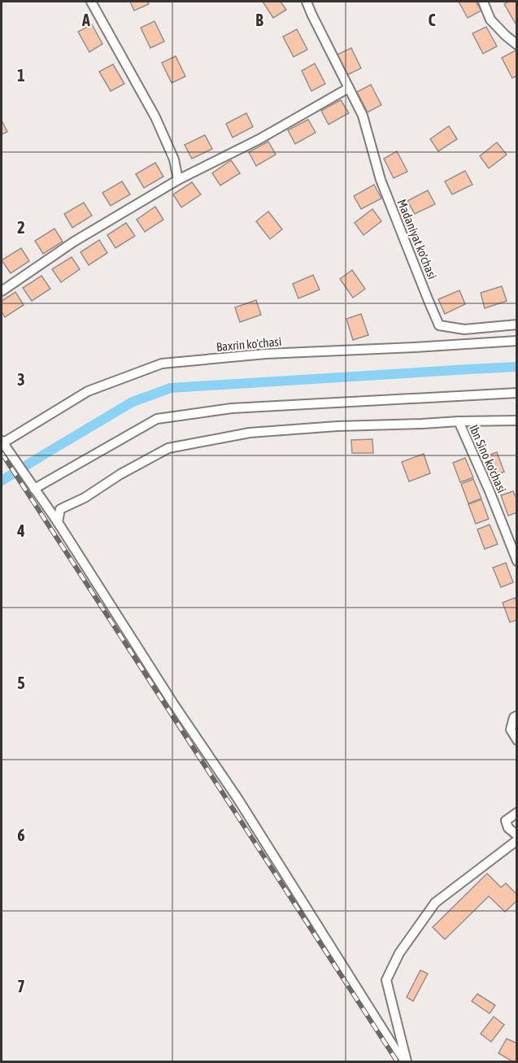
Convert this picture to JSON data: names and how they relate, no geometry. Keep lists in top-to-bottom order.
{
  "streets": {
    "street": ["Madaniyat ko'chasi", "Baxrin ko'chasi", "Ibn Sino ko'chasi"]
  },
  "grid": {
    "columns": ["A", "B", "C"],
    "rows": [
      "1",
      "2",
      "3",
      "4",
      "5",
      "6",
      "7"
    ]
  }
}
